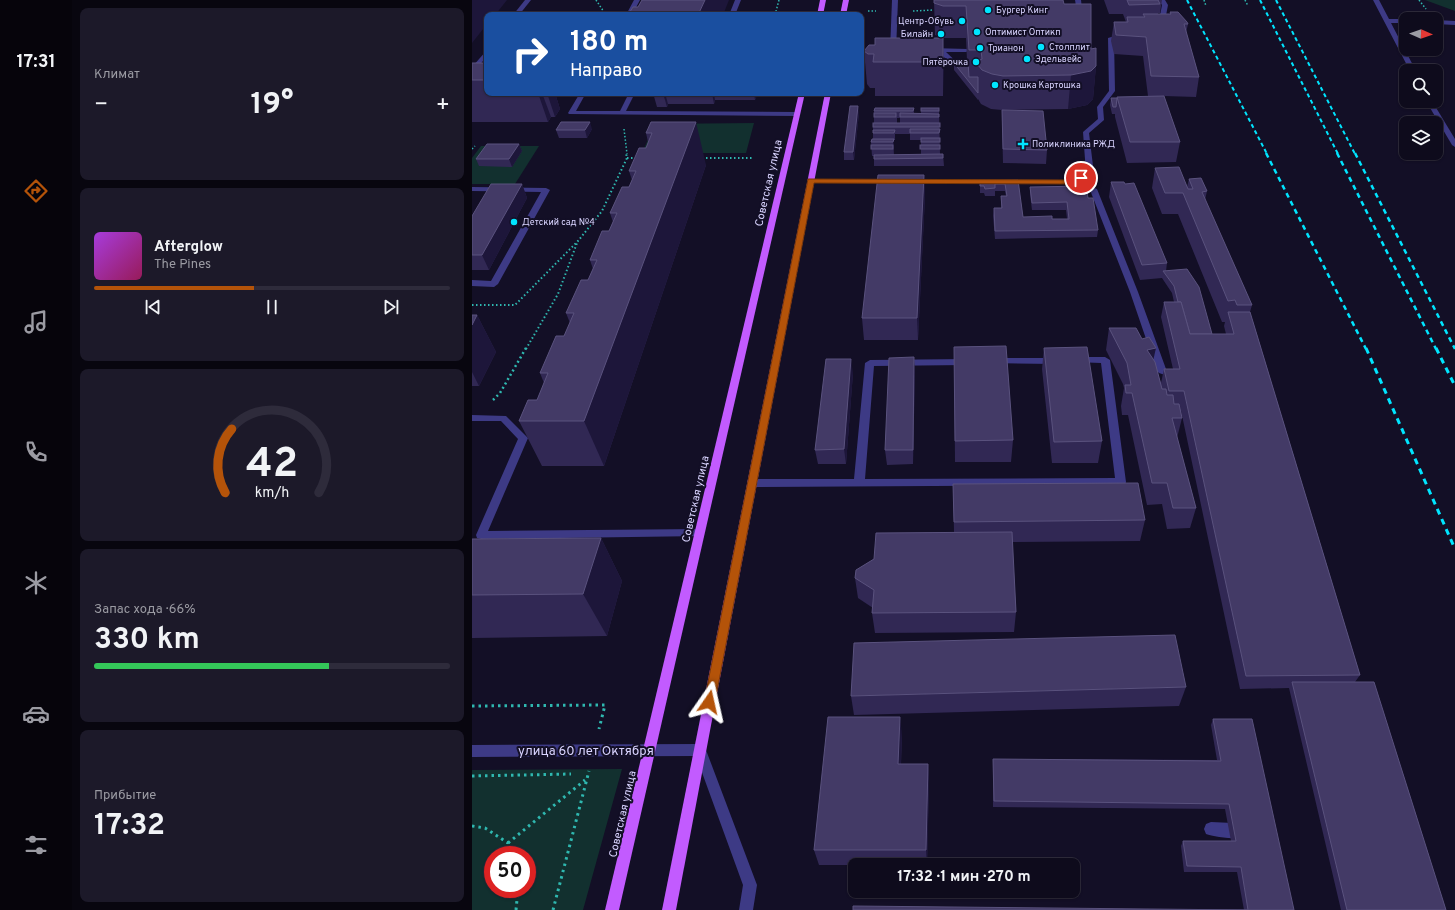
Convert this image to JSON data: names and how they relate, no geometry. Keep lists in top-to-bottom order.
{
  "streets": {
    "main road": ["Советская улица"],
    "street": ["улица 60 лет Октября"]
  },
  "crossings": [
    ["Советская улица", "улица 60 лет Октября"]
  ],
  "places": {
    "other": [
      "Бургер Кинг",
      "Центр-Обувь",
      "Оптимист Оптикп",
      "Билайн",
      "Столплит",
      "Трианон",
      "Эдельвейс",
      "Пятёрочка",
      "Крошка Картошка",
      "Детский сад №4"
    ],
    "health": ["Поликлиника РЖД"]
  },
  "north": "right",
  "page": {
    "tabs": "17:31",
    "tile": [
      "Климат",
      ["Запас хода · 66%", "330 km"],
      ["Прибытие", "17:32"]
    ],
    "turn": ["180 m", "Направо"],
    "heat": ["−", "19°", "+"],
    "song": ["Afterglow", "The Pines"],
    "limit": "50",
    "trip": "17:32 · 1 мин · 270 m",
    "gauge": ["42", "km/h"]
  }
}
